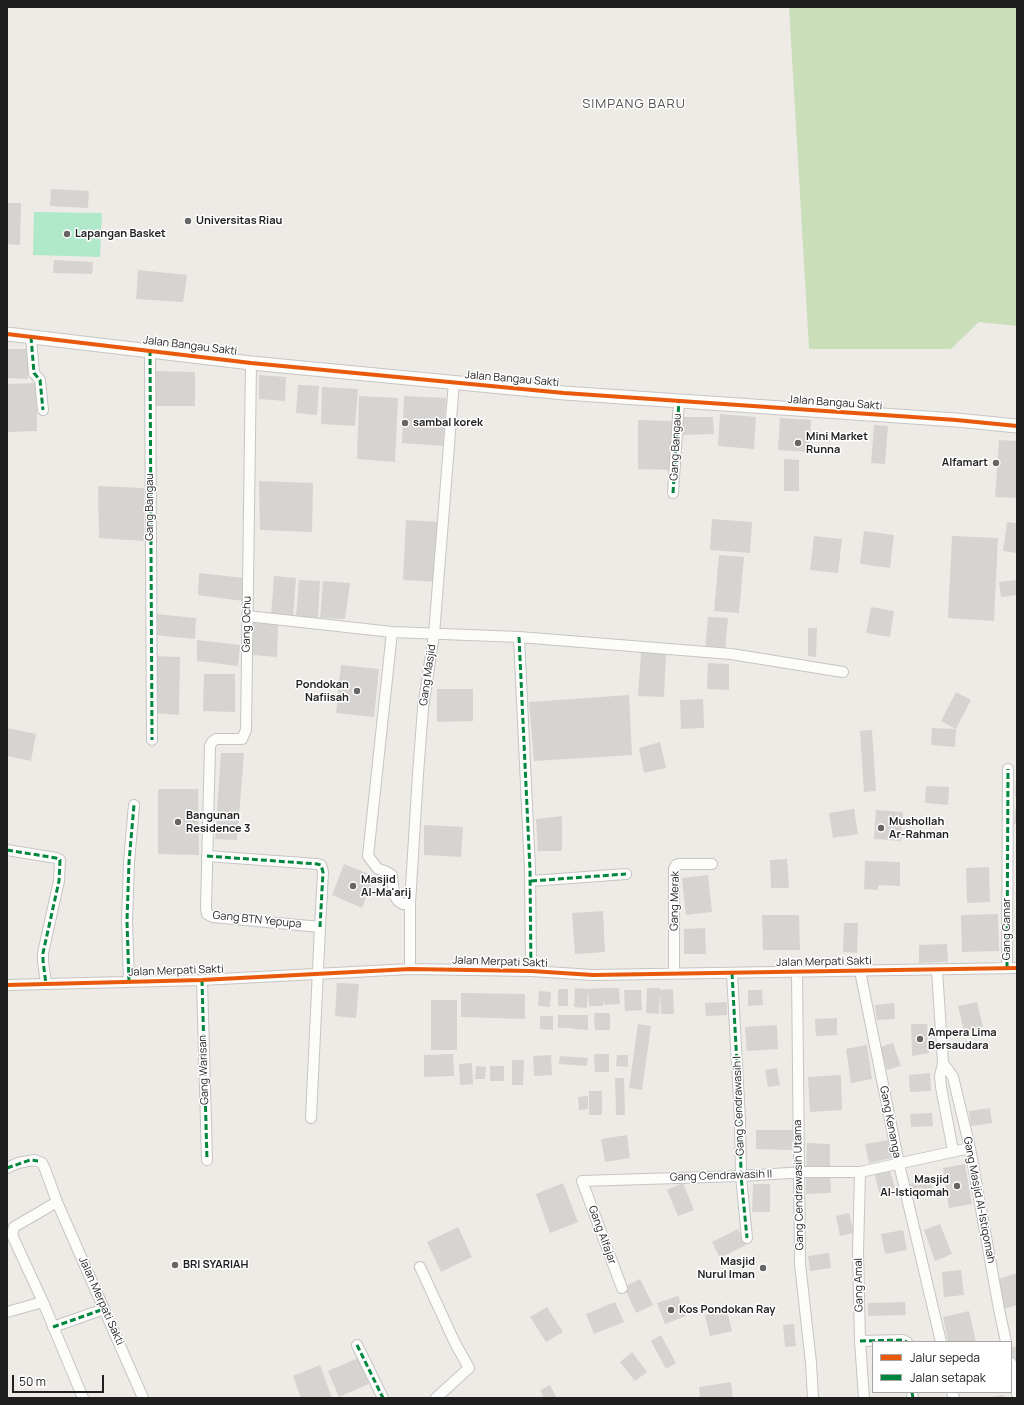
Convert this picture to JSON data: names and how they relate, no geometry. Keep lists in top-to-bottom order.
{
  "streets": {
    "street": [
      "Jalan Bangau Sakti",
      "Gang Bangau",
      "Gang Ochu",
      "Gang Masjid",
      "Gang Merak",
      "Gang BTN Yepupa",
      "Gang Camar",
      "Jalan Merpati Sakti",
      "Gang Warisan",
      "Gang Cendrawasih I",
      "Gang Kenanga",
      "Gang Cendrawasih II",
      "Gang Cendrawasih Utama",
      "Gang Masjid Al-Istiqomah",
      "Gang Alfajar",
      "Gang Amal"
    ]
  },
  "crossings": [
    ["Jalan Bangau Sakti", "Gang Bangau"],
    ["Jalan Bangau Sakti", "Gang Ochu"],
    ["Jalan Bangau Sakti", "Gang Masjid"],
    ["Gang Ochu", "Gang BTN Yepupa"],
    ["Gang Masjid", "Jalan Merpati Sakti"],
    ["Gang Merak", "Jalan Merpati Sakti"],
    ["Gang Camar", "Jalan Merpati Sakti"],
    ["Jalan Merpati Sakti", "Gang Warisan"],
    ["Jalan Merpati Sakti", "Gang Cendrawasih I"],
    ["Jalan Merpati Sakti", "Gang Kenanga"],
    ["Jalan Merpati Sakti", "Gang Cendrawasih Utama"],
    ["Jalan Merpati Sakti", "Gang Masjid Al-Istiqomah"],
    ["Gang Cendrawasih I", "Gang Cendrawasih II"],
    ["Gang Kenanga", "Gang Cendrawasih II"],
    ["Gang Cendrawasih II", "Gang Cendrawasih Utama"],
    ["Gang Cendrawasih II", "Gang Masjid Al-Istiqomah"],
    ["Gang Cendrawasih II", "Gang Alfajar"],
    ["Gang Cendrawasih II", "Gang Amal"]
  ],
  "districts": ["SIMPANG BARU"],
  "places": [
    "Universitas Riau",
    "Lapangan Basket",
    "sambal korek",
    "Mini Market Runna",
    "Alfamart",
    "Pondokan Nafiisah",
    "Bangunan Residence 3",
    "Mushollah Ar-Rahman",
    "Masjid Al-Ma'arij",
    "Ampera Lima Bersaudara",
    "Masjid Al-Istiqomah",
    "BRI SYARIAH",
    "Masjid Nurul Iman",
    "Kos Pondokan Ray"
  ],
  "legend": ["Jalur sepeda", "Jalan setapak"],
  "scale_bar": "50 m"
}
